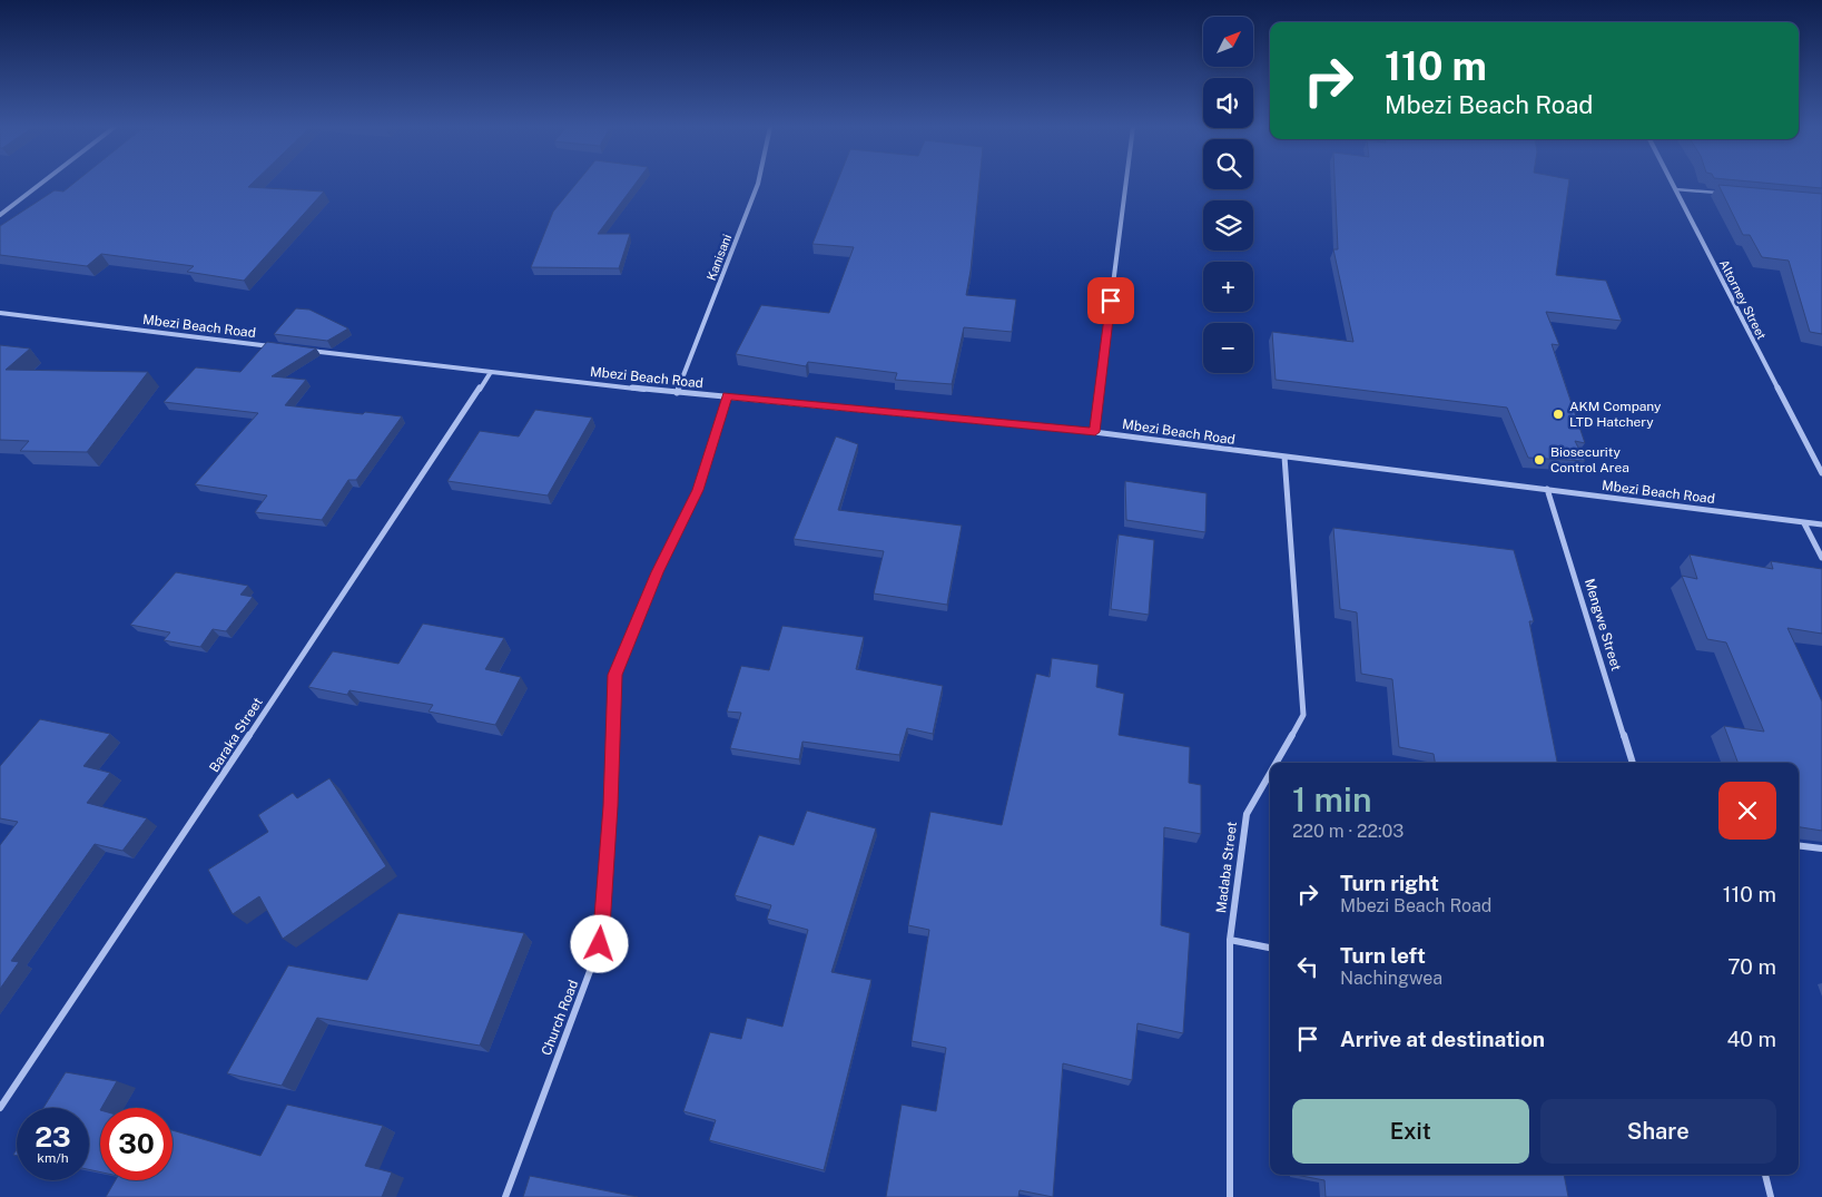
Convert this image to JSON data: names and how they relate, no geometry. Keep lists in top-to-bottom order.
{
  "streets": {
    "street": [
      "Kanisani",
      "Altorney Street",
      "Mbezi Beach Road",
      "Mengwe Street",
      "Baraka Street",
      "Madaba Street",
      "Church Road"
    ]
  },
  "crossings": [
    ["Kanisani", "Mbezi Beach Road"],
    ["Mbezi Beach Road", "Mengwe Street"],
    ["Mbezi Beach Road", "Baraka Street"],
    ["Mbezi Beach Road", "Madaba Street"],
    ["Mbezi Beach Road", "Church Road"]
  ],
  "places": ["AKM Company LTD Hatchery", "Biosecurity Control Area"],
  "north": "top right",
  "page": {
    "map_buttons": ["+", "−"],
    "turn": ["110 m", "Mbezi Beach Road"],
    "heading": ["1 min", "220 m · 22:03"],
    "list": [
      {
        "name": "Turn right",
        "note": "Mbezi Beach Road",
        "value": "110 m"
      },
      {
        "name": "Turn left",
        "note": "Nachingwea",
        "value": "70 m"
      },
      {
        "name": "Arrive at destination",
        "value": "40 m"
      }
    ],
    "buttons": ["Exit", "Share"],
    "speed": "23 km/h",
    "limit": "30"
  }
}
